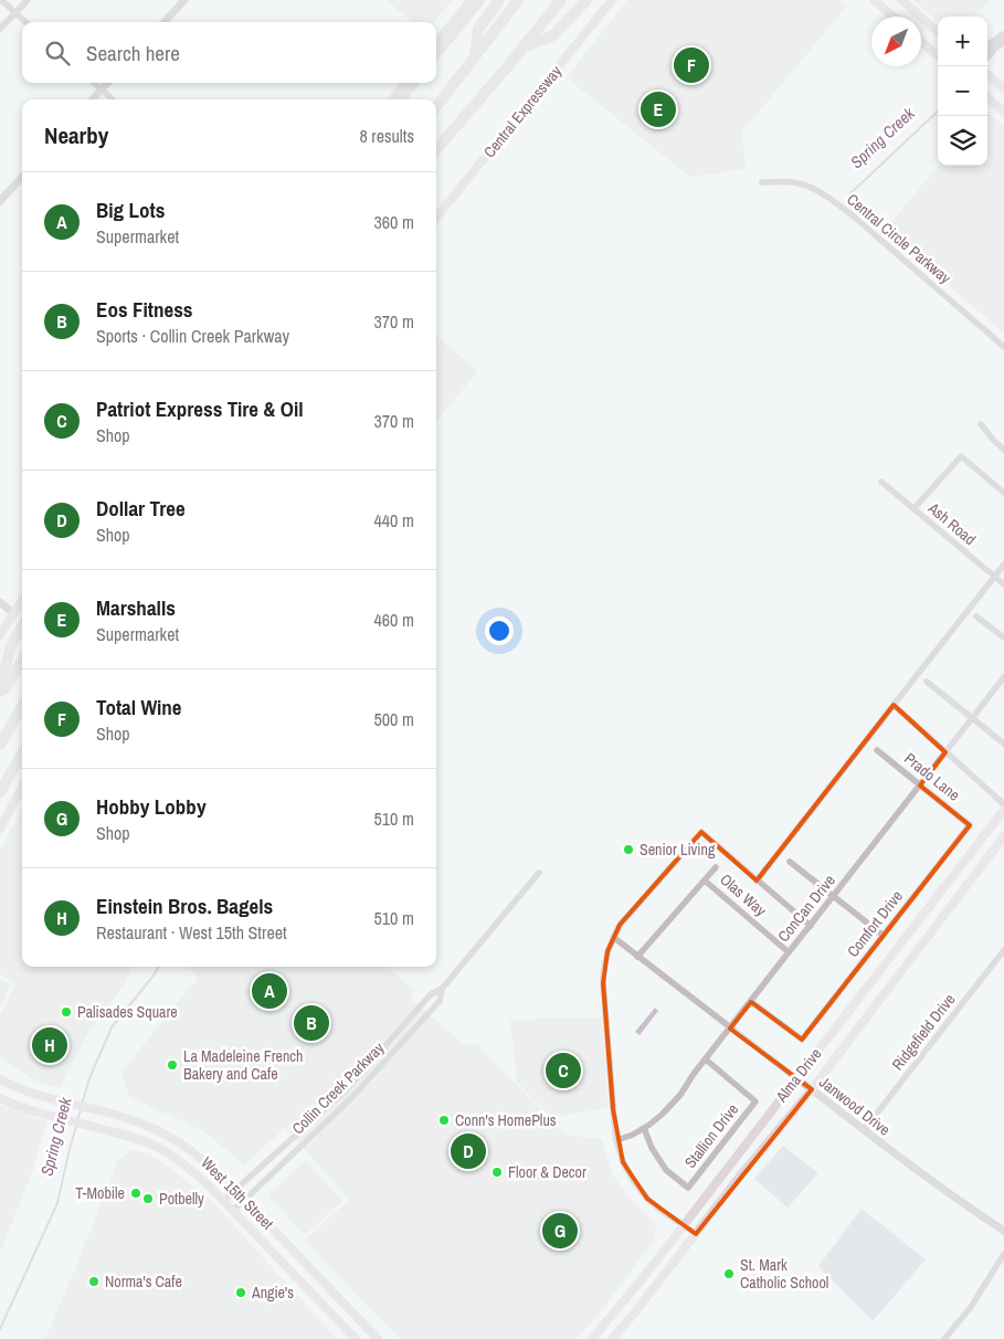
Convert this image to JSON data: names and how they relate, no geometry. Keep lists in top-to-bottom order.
{
  "streets": {
    "main road": ["Central Expressway", "Alma Drive", "West 15th Street"],
    "street": [
      "Central Circle Parkway",
      "Ash Road",
      "Prado Lane",
      "Olas Way",
      "ConCan Drive",
      "Comfort Drive",
      "Ridgefield Drive",
      "Collin Creek Parkway",
      "Janwood Drive",
      "Stallion Drive"
    ]
  },
  "crossings": [
    ["Prado Lane", "ConCan Drive"],
    ["Prado Lane", "Comfort Drive"],
    ["Olas Way", "ConCan Drive"],
    ["ConCan Drive", "Comfort Drive"],
    ["ConCan Drive", "Janwood Drive"],
    ["ConCan Drive", "Stallion Drive"],
    ["Ridgefield Drive", "Janwood Drive"],
    ["Alma Drive", "Janwood Drive"],
    ["Collin Creek Parkway", "West 15th Street"]
  ],
  "water": ["Spring Creek"],
  "places": [
    "Senior Living",
    "Palisades Square",
    "La Madeleine French Bakery and Cafe",
    "Conn's HomePlus",
    "Floor & Decor",
    "T-Mobile",
    "Potbelly",
    "St. Mark Catholic School",
    "Norma's Cafe",
    "Angie's"
  ],
  "north": "bottom left",
  "page": {
    "map_buttons": ["+", "−"],
    "search": "Search here",
    "pins": [
      "F",
      "E",
      "A",
      "B",
      "H",
      "C",
      "D",
      "G"
    ],
    "heading": ["Nearby", "8 results"],
    "list": [
      {
        "mark": "A",
        "name": "Big Lots",
        "note": "Supermarket",
        "value": "360 m"
      },
      {
        "mark": "B",
        "name": "Eos Fitness",
        "note": "Sports · Collin Creek Parkway",
        "value": "370 m"
      },
      {
        "mark": "C",
        "name": "Patriot Express Tire & Oil",
        "note": "Shop",
        "value": "370 m"
      },
      {
        "mark": "D",
        "name": "Dollar Tree",
        "note": "Shop",
        "value": "440 m"
      },
      {
        "mark": "E",
        "name": "Marshalls",
        "note": "Supermarket",
        "value": "460 m"
      },
      {
        "mark": "F",
        "name": "Total Wine",
        "note": "Shop",
        "value": "500 m"
      },
      {
        "mark": "G",
        "name": "Hobby Lobby",
        "note": "Shop",
        "value": "510 m"
      },
      {
        "mark": "H",
        "name": "Einstein Bros. Bagels",
        "note": "Restaurant · West 15th Street",
        "value": "510 m"
      }
    ]
  }
}
